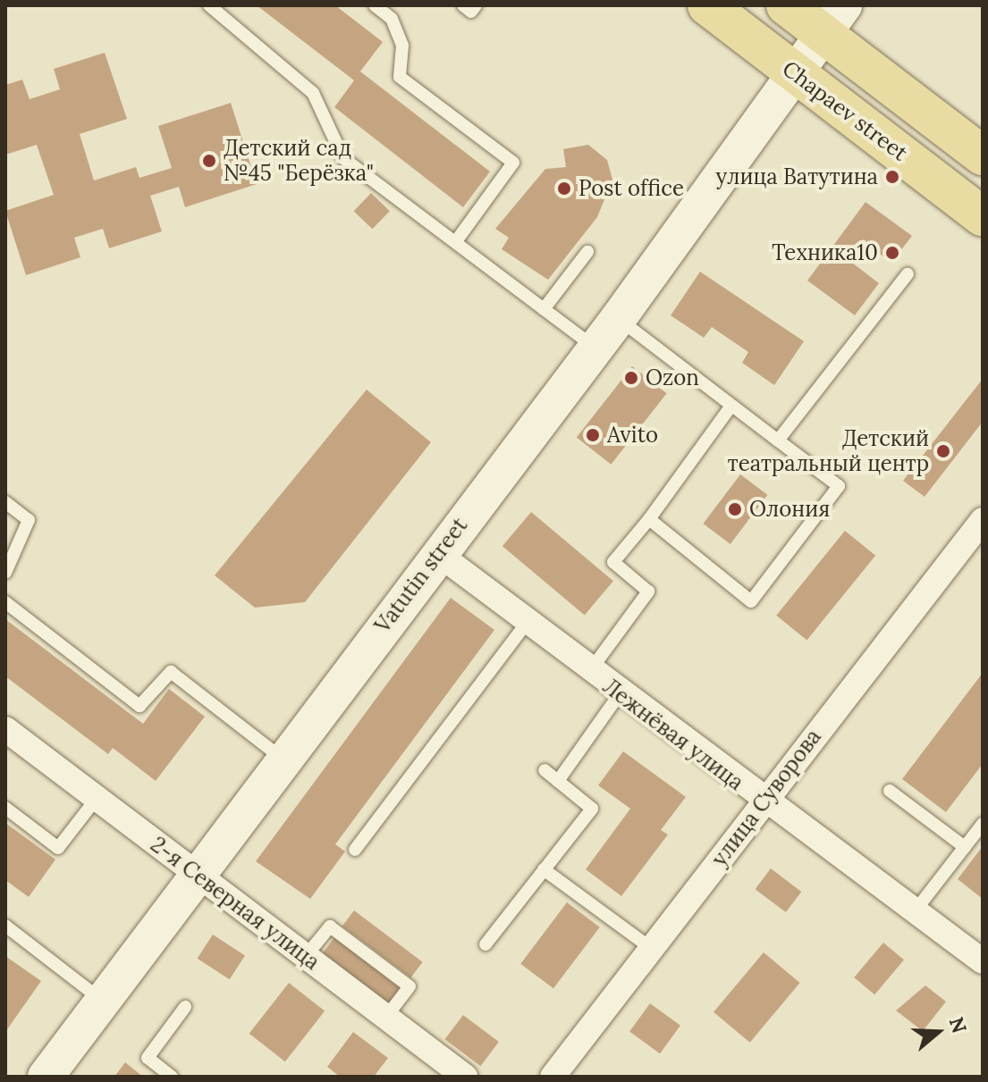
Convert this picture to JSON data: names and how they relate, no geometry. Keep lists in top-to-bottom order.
{
  "streets": {
    "main road": ["Chapaev street", "Vatutin street"],
    "street": ["Лежнёвая улица", "улица Суворова", "2-я Северная улица"]
  },
  "crossings": [
    ["Chapaev street", "Vatutin street"],
    ["Vatutin street", "Лежнёвая улица"],
    ["Vatutin street", "2-я Северная улица"],
    ["Лежнёвая улица", "улица Суворова"]
  ],
  "places": [
    "Детский сад №45 \"Берёзка\"",
    "улица Ватутина",
    "Post office",
    "Техника10",
    "Ozon",
    "Avito",
    "Детский театральный центр",
    "Олония"
  ],
  "north": "right"
}
